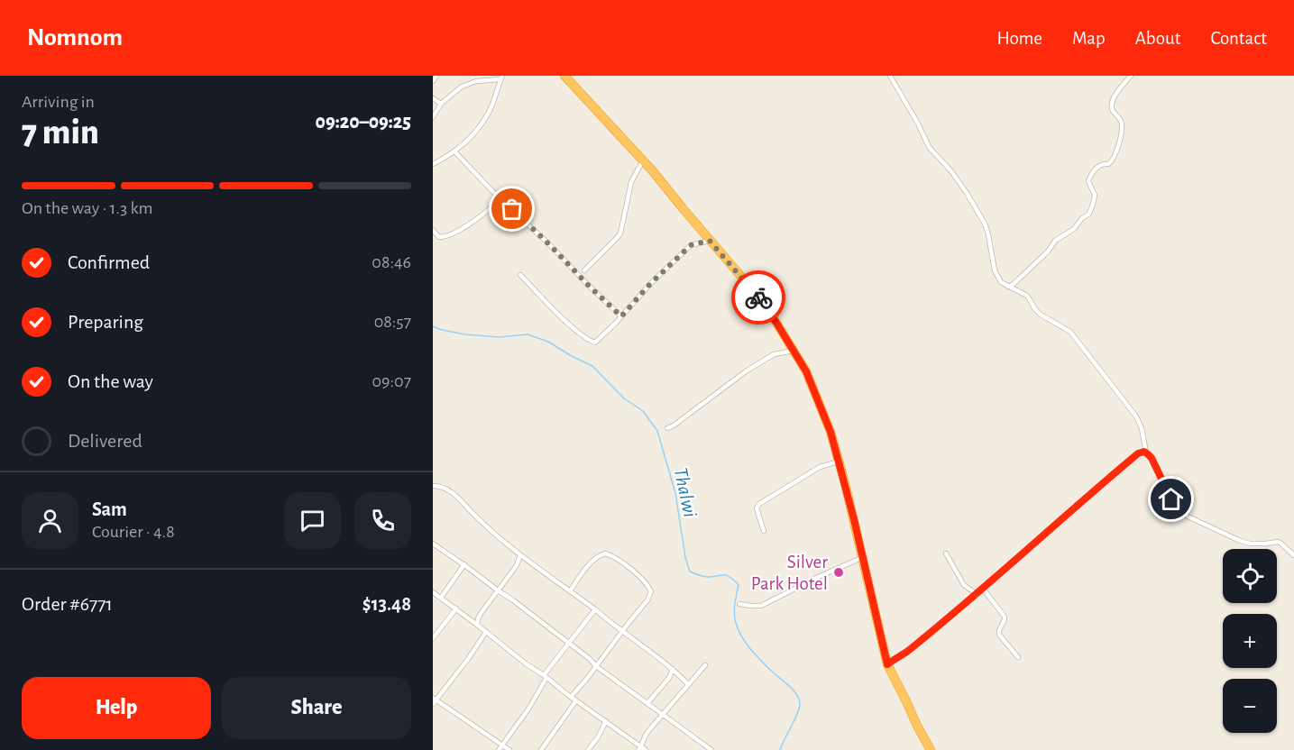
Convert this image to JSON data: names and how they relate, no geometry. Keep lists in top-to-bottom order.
{
  "water": ["Thalwi"],
  "places": ["Silver Park Hotel"],
  "page": {
    "header": "Nomnom",
    "nav": [
      "Home",
      "Map",
      "About",
      "Contact"
    ],
    "heading": ["7 min", "Arriving in", "09:20–09:25"],
    "panel": [
      "Sam",
      "Courier · 4.8",
      "Order #6771",
      "$13.48"
    ],
    "bar": "On the way · 1.3 km",
    "list": [
      ["Confirmed", "08:46"],
      ["Preparing", "08:57"],
      ["On the way", "09:07"],
      "Delivered"
    ],
    "map_buttons": ["+", "−"],
    "buttons": ["Help", "Share"]
  }
}
